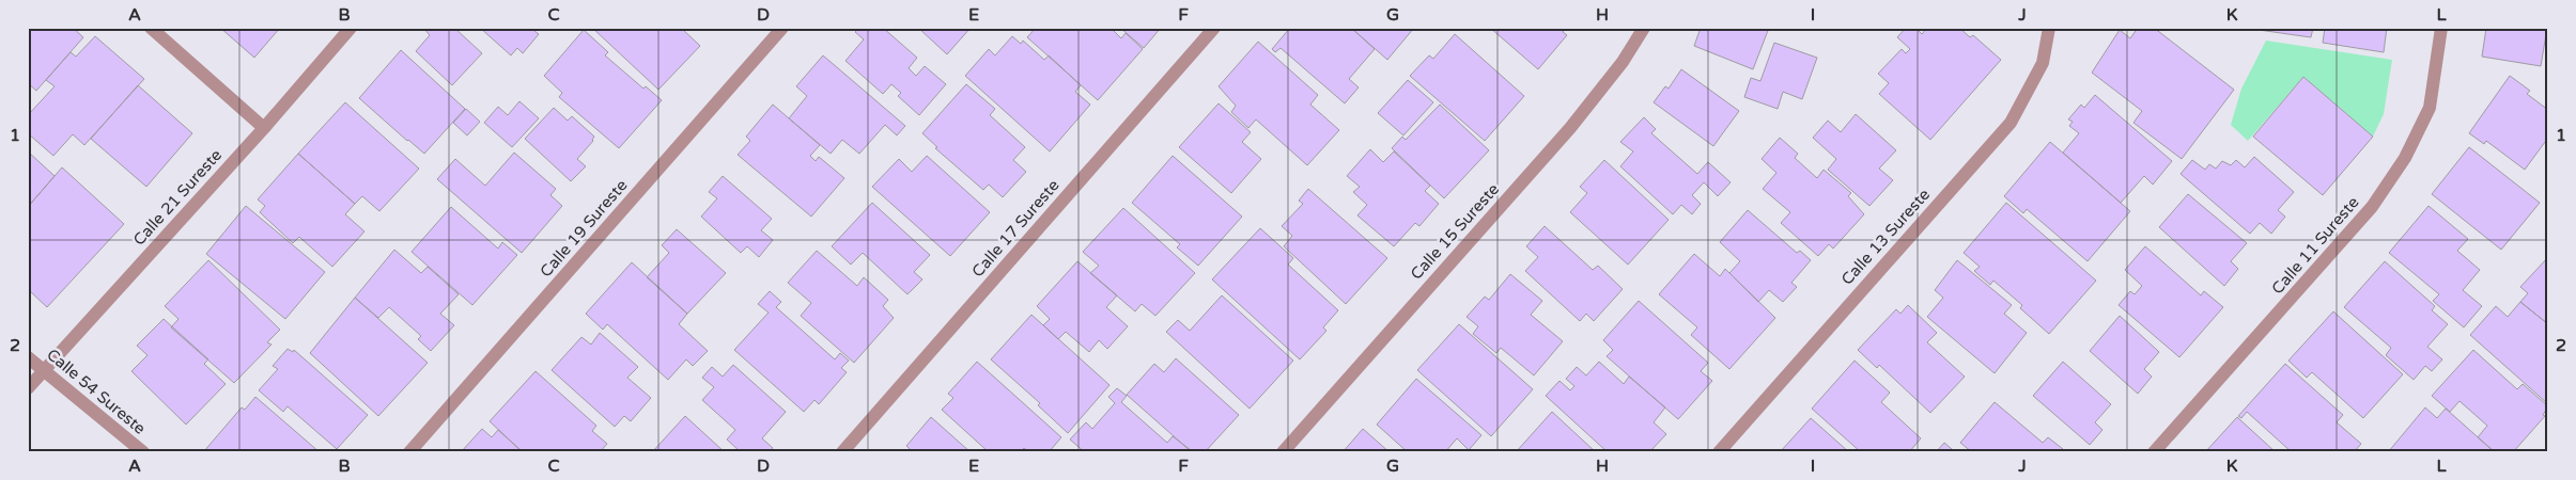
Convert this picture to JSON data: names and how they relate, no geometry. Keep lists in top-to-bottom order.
{
  "streets": {
    "street": [
      "Calle 21 Sureste",
      "Calle 19 Sureste",
      "Calle 17 Sureste",
      "Calle 15 Sureste",
      "Calle 13 Sureste",
      "Calle 11 Sureste",
      "Calle 54 Sureste"
    ]
  },
  "crossings": [
    ["Calle 21 Sureste", "Calle 54 Sureste"]
  ],
  "grid": {
    "columns": [
      "A",
      "B",
      "C",
      "D",
      "E",
      "F",
      "G",
      "H",
      "I",
      "J",
      "K",
      "L"
    ],
    "rows": ["1", "2"]
  }
}
